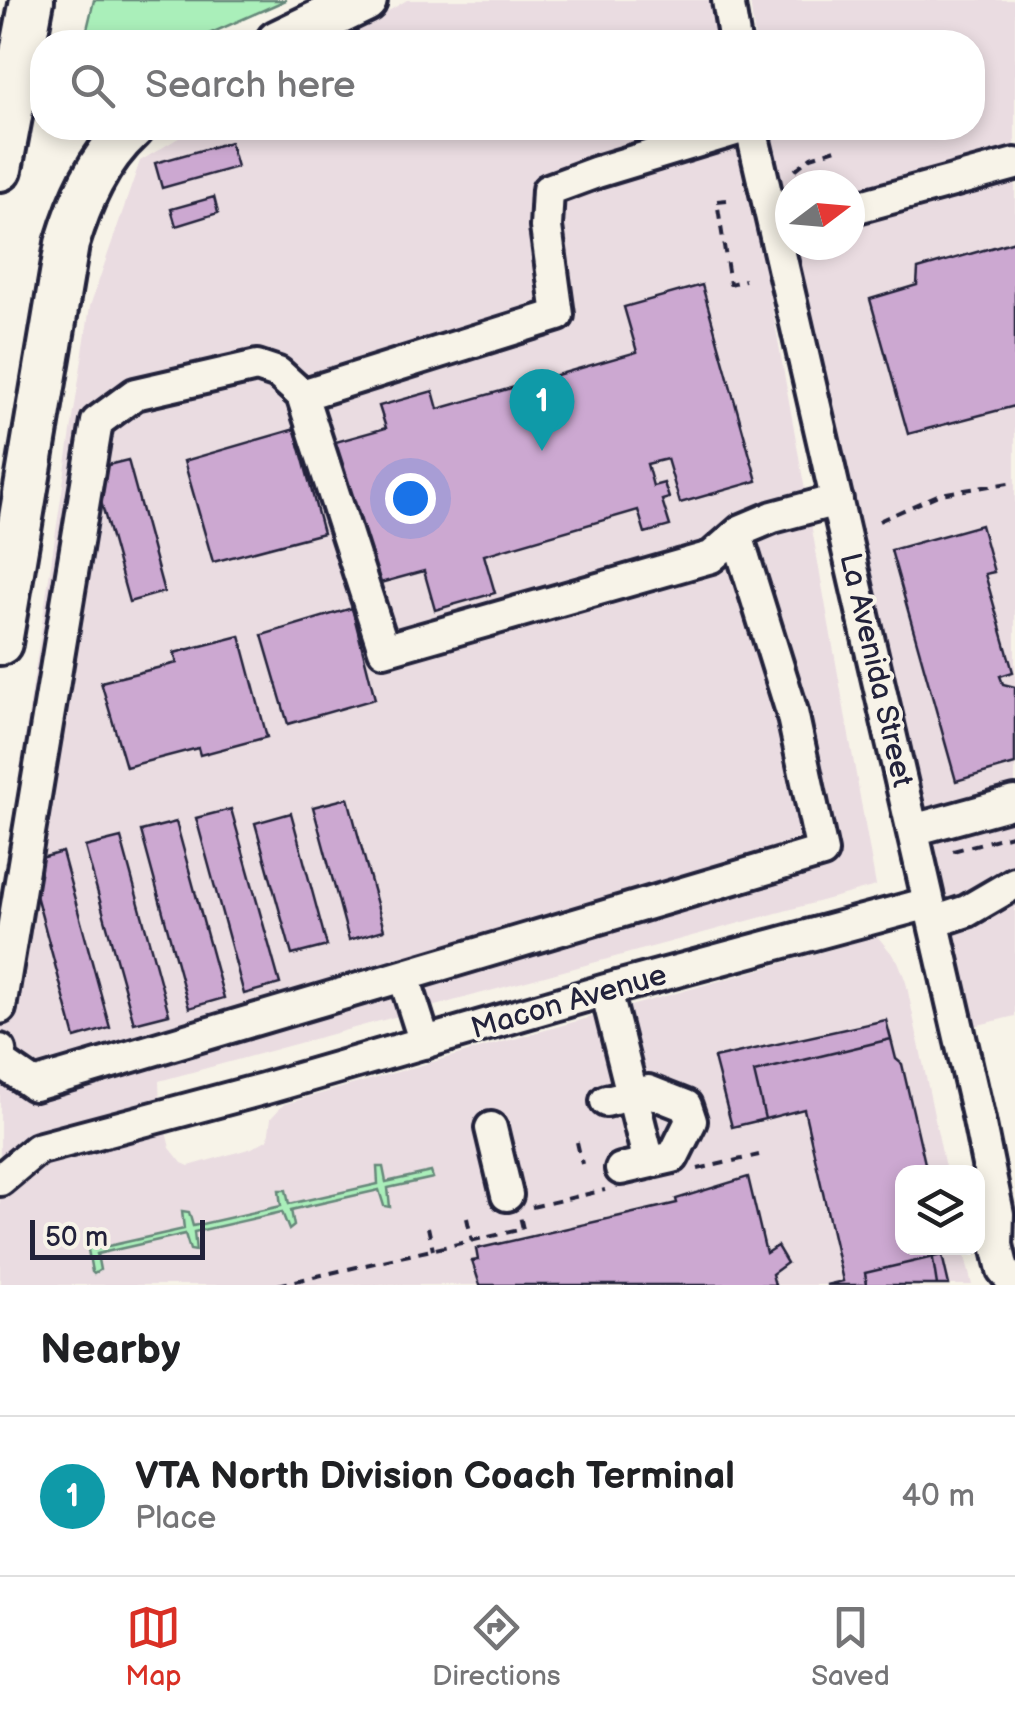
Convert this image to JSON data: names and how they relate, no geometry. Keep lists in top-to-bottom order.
{
  "streets": {
    "street": ["La Avenida Street", "Macon Avenue"]
  },
  "crossings": [
    ["La Avenida Street", "Macon Avenue"]
  ],
  "scale_bar": "50 m",
  "north": "right",
  "page": {
    "search": "Search here",
    "pins": "1",
    "scale": "50 m",
    "heading": "Nearby",
    "list": [
      {
        "mark": "1",
        "name": "VTA North Division Coach Terminal",
        "note": "Place",
        "value": "40 m"
      }
    ],
    "nav": ["Map", "Directions", "Saved"]
  }
}
